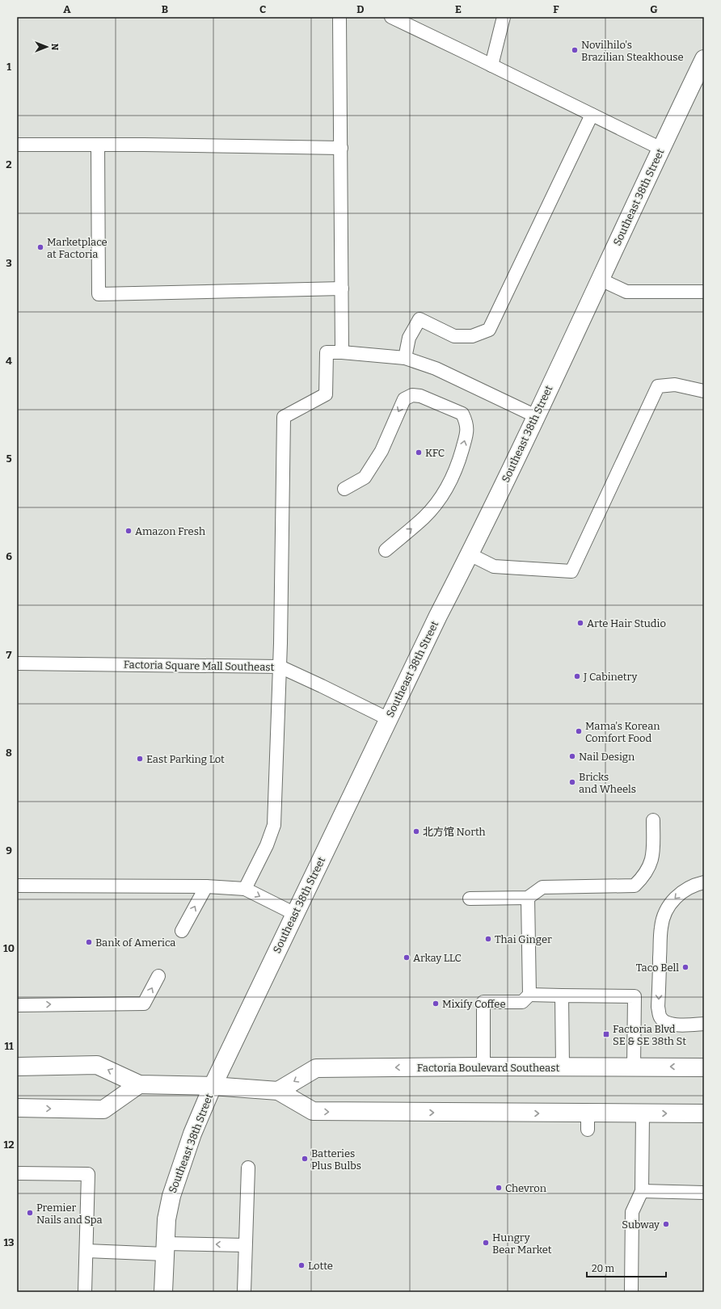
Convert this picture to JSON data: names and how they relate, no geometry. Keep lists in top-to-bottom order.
{
  "streets": {
    "street": ["Southeast 38th Street", "Factoria Boulevard Southeast"],
    "lane": ["Factoria Square Mall Southeast"]
  },
  "crossings": [
    ["Southeast 38th Street", "Factoria Square Mall Southeast"]
  ],
  "places": {
    "other": [
      "Novilhilo's Brazilian Steakhouse",
      "Marketplace at Factoria",
      "KFC",
      "Amazon Fresh",
      "Arte Hair Studio",
      "J Cabinetry",
      "Mama's Korean Comfort Food",
      "Nail Design",
      "East Parking Lot",
      "Bricks and Wheels",
      "北方馆 North",
      "Thai Ginger",
      "Bank of America",
      "Arkay LLC",
      "Taco Bell",
      "Mixify Coffee",
      "Batteries Plus Bulbs",
      "Chevron",
      "Premier Nails and Spa",
      "Subway",
      "Hungry Bear Market",
      "Lotte"
    ],
    "transit": ["Factoria Blvd SE & SE 38th St"]
  },
  "scale_bar": "20 m",
  "north": "right",
  "grid": {
    "columns": [
      "A",
      "B",
      "C",
      "D",
      "E",
      "F",
      "G"
    ],
    "rows": [
      "1",
      "2",
      "3",
      "4",
      "5",
      "6",
      "7",
      "8",
      "9",
      "10",
      "11",
      "12",
      "13"
    ]
  }
}
